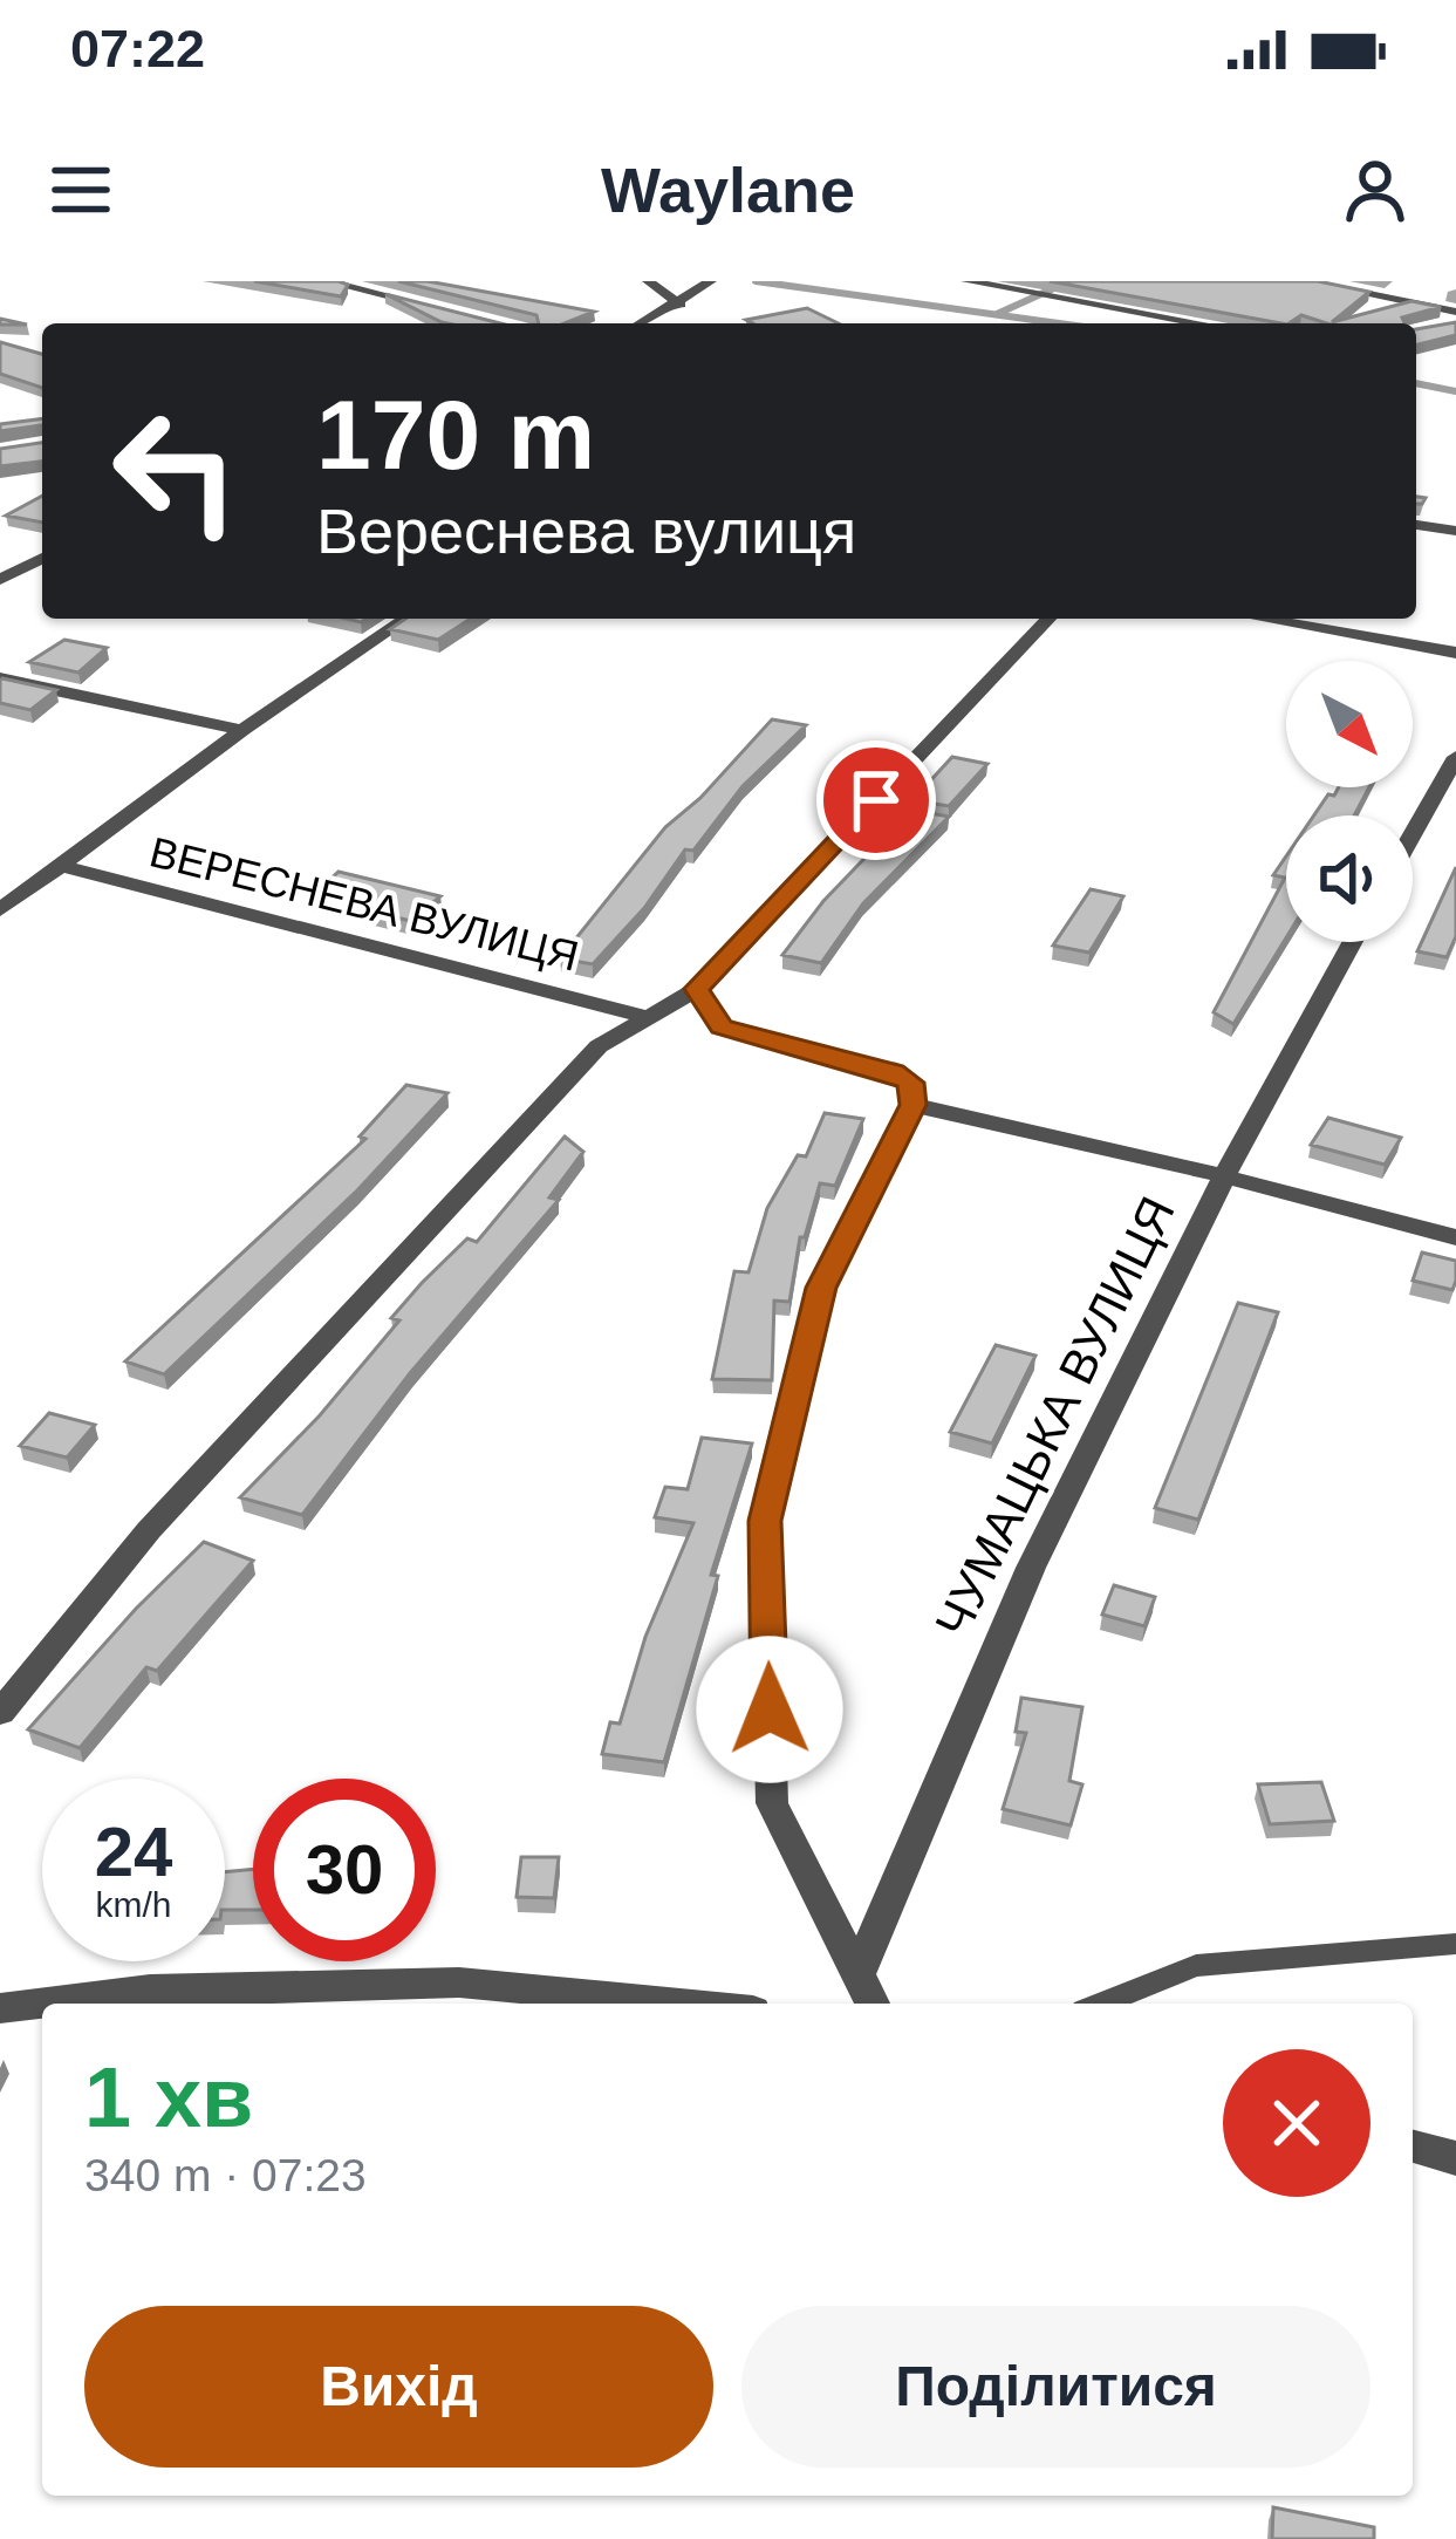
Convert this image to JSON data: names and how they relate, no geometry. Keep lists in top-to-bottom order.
{
  "streets": {
    "street": ["ВЕРЕСНЕВА ВУЛИЦЯ", "ЧУМАЦЬКА ВУЛИЦЯ"]
  },
  "north": "bottom right",
  "page": {
    "status": "07:22",
    "header": "Waylane",
    "turn": ["170 m", "Вереснева вулиця"],
    "speed": "24 km/h",
    "limit": "30",
    "heading": ["1 хв", "340 m · 07:23"],
    "buttons": ["Вихід", "Поділитися"]
  }
}
